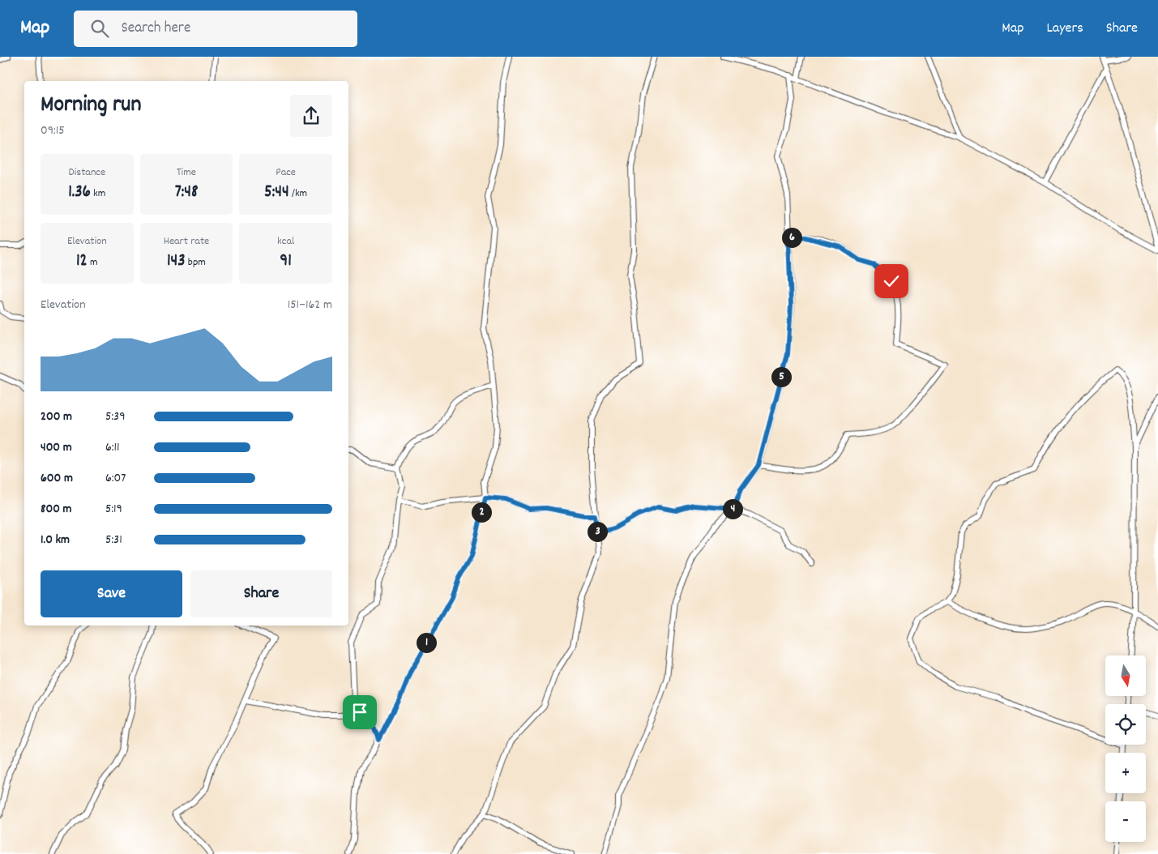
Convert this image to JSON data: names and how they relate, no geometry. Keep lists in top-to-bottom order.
{
  "north": "bottom",
  "page": {
    "header": "Map",
    "search": "Search here",
    "nav": ["Map", "Layers", "Share"],
    "heading": ["Morning run", "09:15"],
    "stats": [
      ["Distance", "1.36 km"],
      ["Time", "7:48"],
      ["Pace", "5:44 /km"],
      ["Elevation", "12 m"],
      ["Heart rate", "143 bpm"],
      ["kcal", "91"]
    ],
    "pins": [
      "6",
      "5",
      "4",
      "2",
      "3",
      "1"
    ],
    "chart": ["Elevation", "151–162 m"],
    "list": [
      {
        "name": "200 m",
        "note": "5:39"
      },
      {
        "name": "400 m",
        "note": "6:11"
      },
      {
        "name": "600 m",
        "note": "6:07"
      },
      {
        "name": "800 m",
        "note": "5:19"
      },
      {
        "name": "1.0 km",
        "note": "5:31"
      }
    ],
    "buttons": ["Save", "Share"],
    "map_buttons": ["+", "−"]
  }
}
